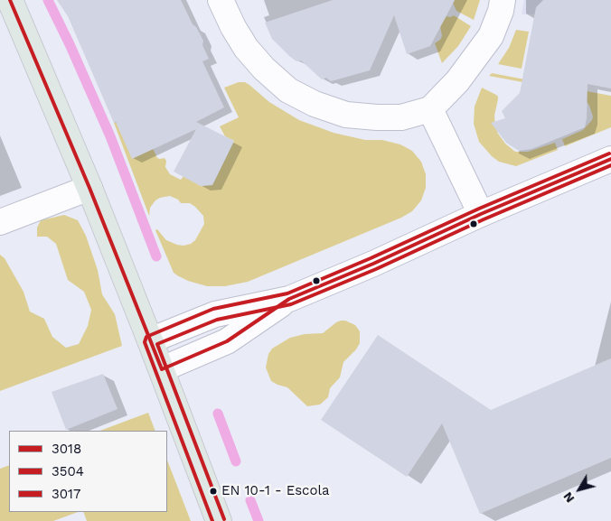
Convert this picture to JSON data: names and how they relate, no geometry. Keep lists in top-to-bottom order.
{
  "places": ["EN 10-1 - Escola"],
  "lines": ["transit line 3018", "transit line 3017", "transit line 3504"],
  "legend": ["3018", "3504", "3017"],
  "north": "bottom left"
}
